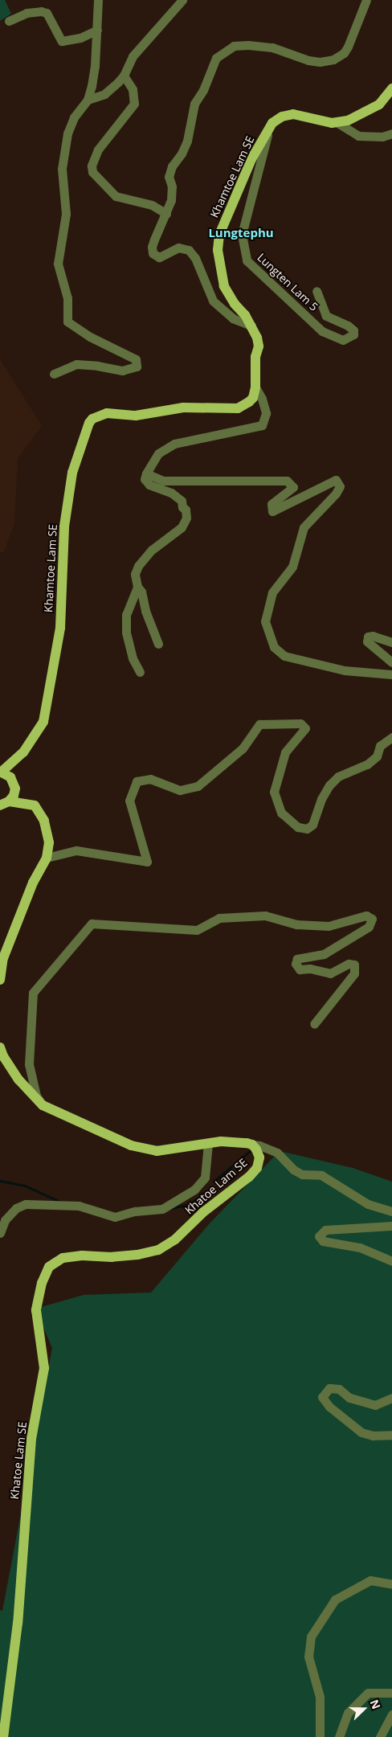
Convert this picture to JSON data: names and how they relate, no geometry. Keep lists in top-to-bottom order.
{
  "streets": {
    "main road": ["Khamtoe Lam SE", "Khatoe Lam SE"],
    "street": ["Lungten Lam 5"]
  },
  "crossings": [
    ["Khamtoe Lam SE", "Lungten Lam 5"]
  ],
  "districts": ["Lungtephu"],
  "north": "right"
}
